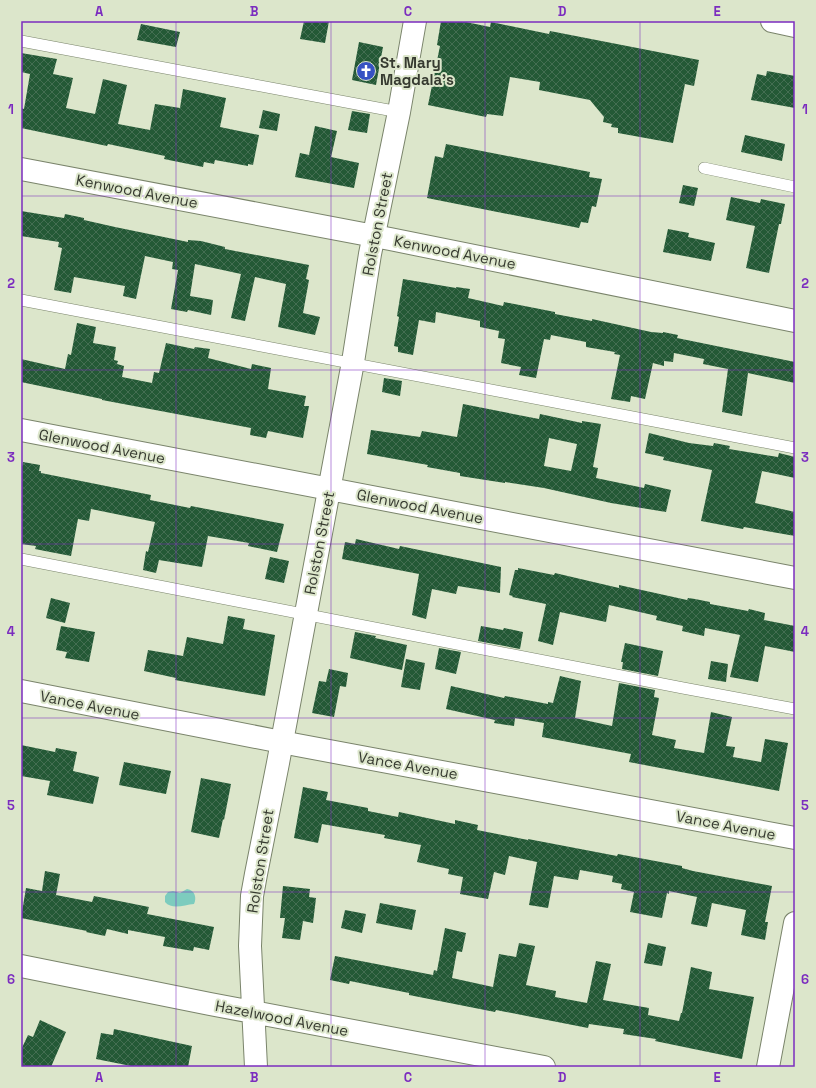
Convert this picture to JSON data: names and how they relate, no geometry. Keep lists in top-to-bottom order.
{
  "streets": {
    "street": [
      "Kenwood Avenue",
      "Rolston Street",
      "Glenwood Avenue",
      "Vance Avenue",
      "Hazelwood Avenue"
    ]
  },
  "crossings": [
    ["Kenwood Avenue", "Rolston Street"],
    ["Rolston Street", "Glenwood Avenue"],
    ["Rolston Street", "Vance Avenue"],
    ["Rolston Street", "Hazelwood Avenue"]
  ],
  "places": {
    "church": ["St. Mary Magdala's"]
  },
  "grid": {
    "columns": [
      "A",
      "B",
      "C",
      "D",
      "E"
    ],
    "rows": [
      "1",
      "2",
      "3",
      "4",
      "5",
      "6"
    ]
  }
}
